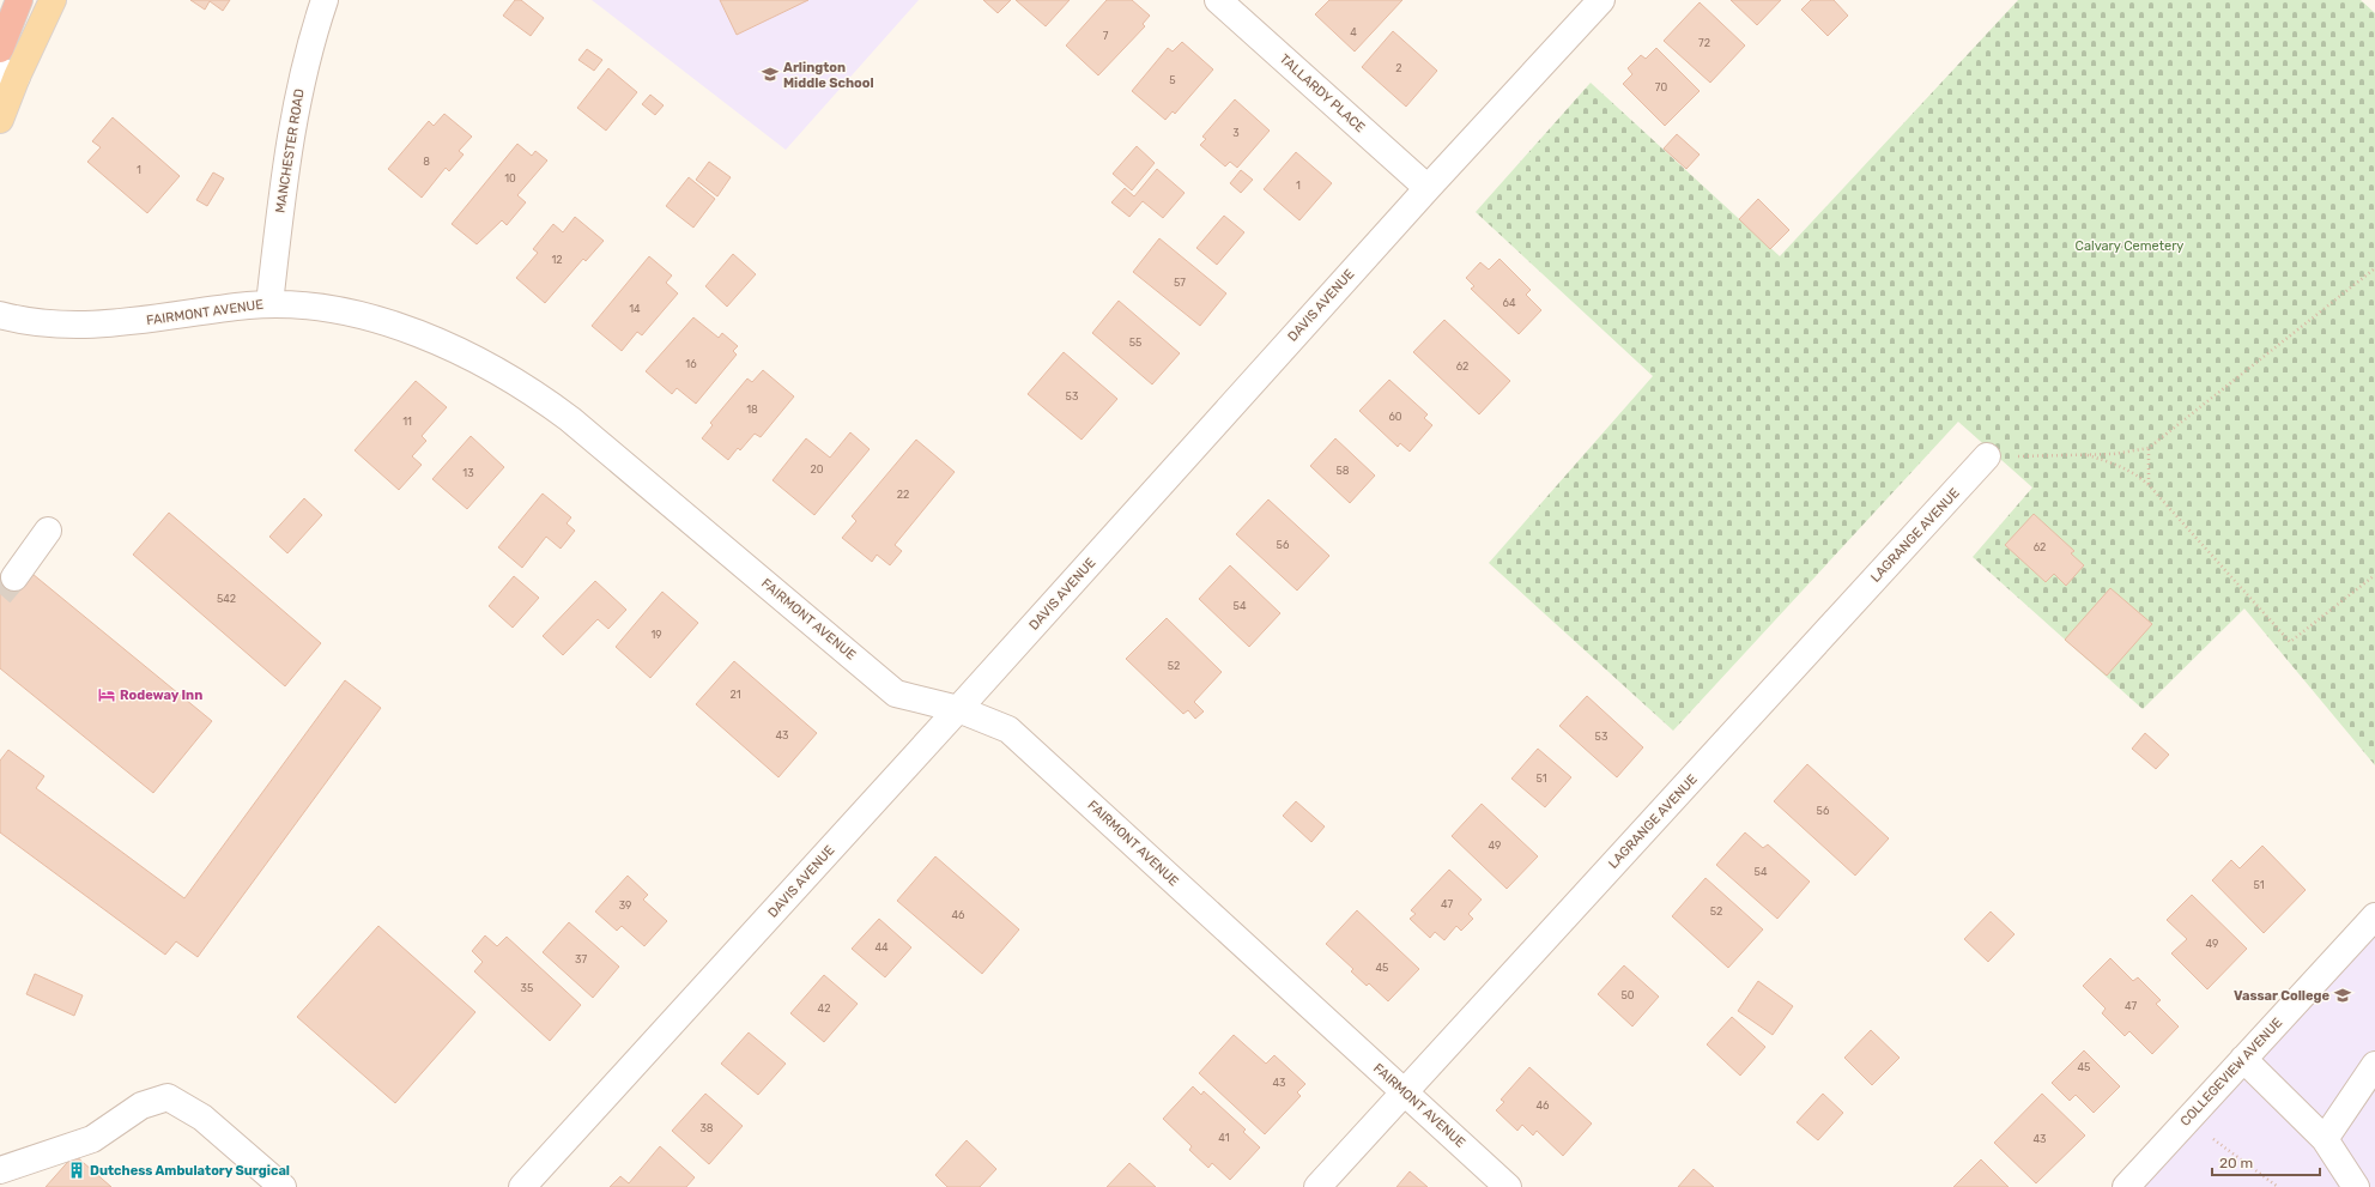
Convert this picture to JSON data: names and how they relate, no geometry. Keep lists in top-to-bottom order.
{
  "streets": {
    "street": [
      "TALLARDY PLACE",
      "MANCHESTER ROAD",
      "DAVIS AVENUE",
      "FAIRMONT AVENUE",
      "LAGRANGE AVENUE",
      "COLLEGEVIEW AVENUE"
    ]
  },
  "crossings": [
    ["TALLARDY PLACE", "DAVIS AVENUE"],
    ["MANCHESTER ROAD", "FAIRMONT AVENUE"],
    ["DAVIS AVENUE", "FAIRMONT AVENUE"],
    ["FAIRMONT AVENUE", "LAGRANGE AVENUE"]
  ],
  "parks": ["Calvary Cemetery"],
  "places": {
    "school or university": ["Arlington Middle School", "Vassar College"],
    "hotel": ["Rodeway Inn"],
    "building": ["Dutchess Ambulatory Surgical"]
  },
  "house_numbers": [
    "4",
    "7",
    "72",
    "2",
    "5",
    "70",
    "3",
    "8",
    "1",
    "10",
    "1",
    "12",
    "57",
    "64",
    "14",
    "55",
    "16",
    "62",
    "53",
    "18",
    "60",
    "11",
    "20",
    "58",
    "13",
    "22",
    "56",
    "62",
    "542",
    "54",
    "19",
    "52",
    "21",
    "43",
    "53",
    "51",
    "56",
    "49",
    "54",
    "51",
    "47",
    "39",
    "52",
    "46",
    "49",
    "44",
    "37",
    "45",
    "35",
    "50",
    "47",
    "42",
    "45",
    "43",
    "46",
    "38",
    "41",
    "43"
  ],
  "scale_bar": "20 m"
}
